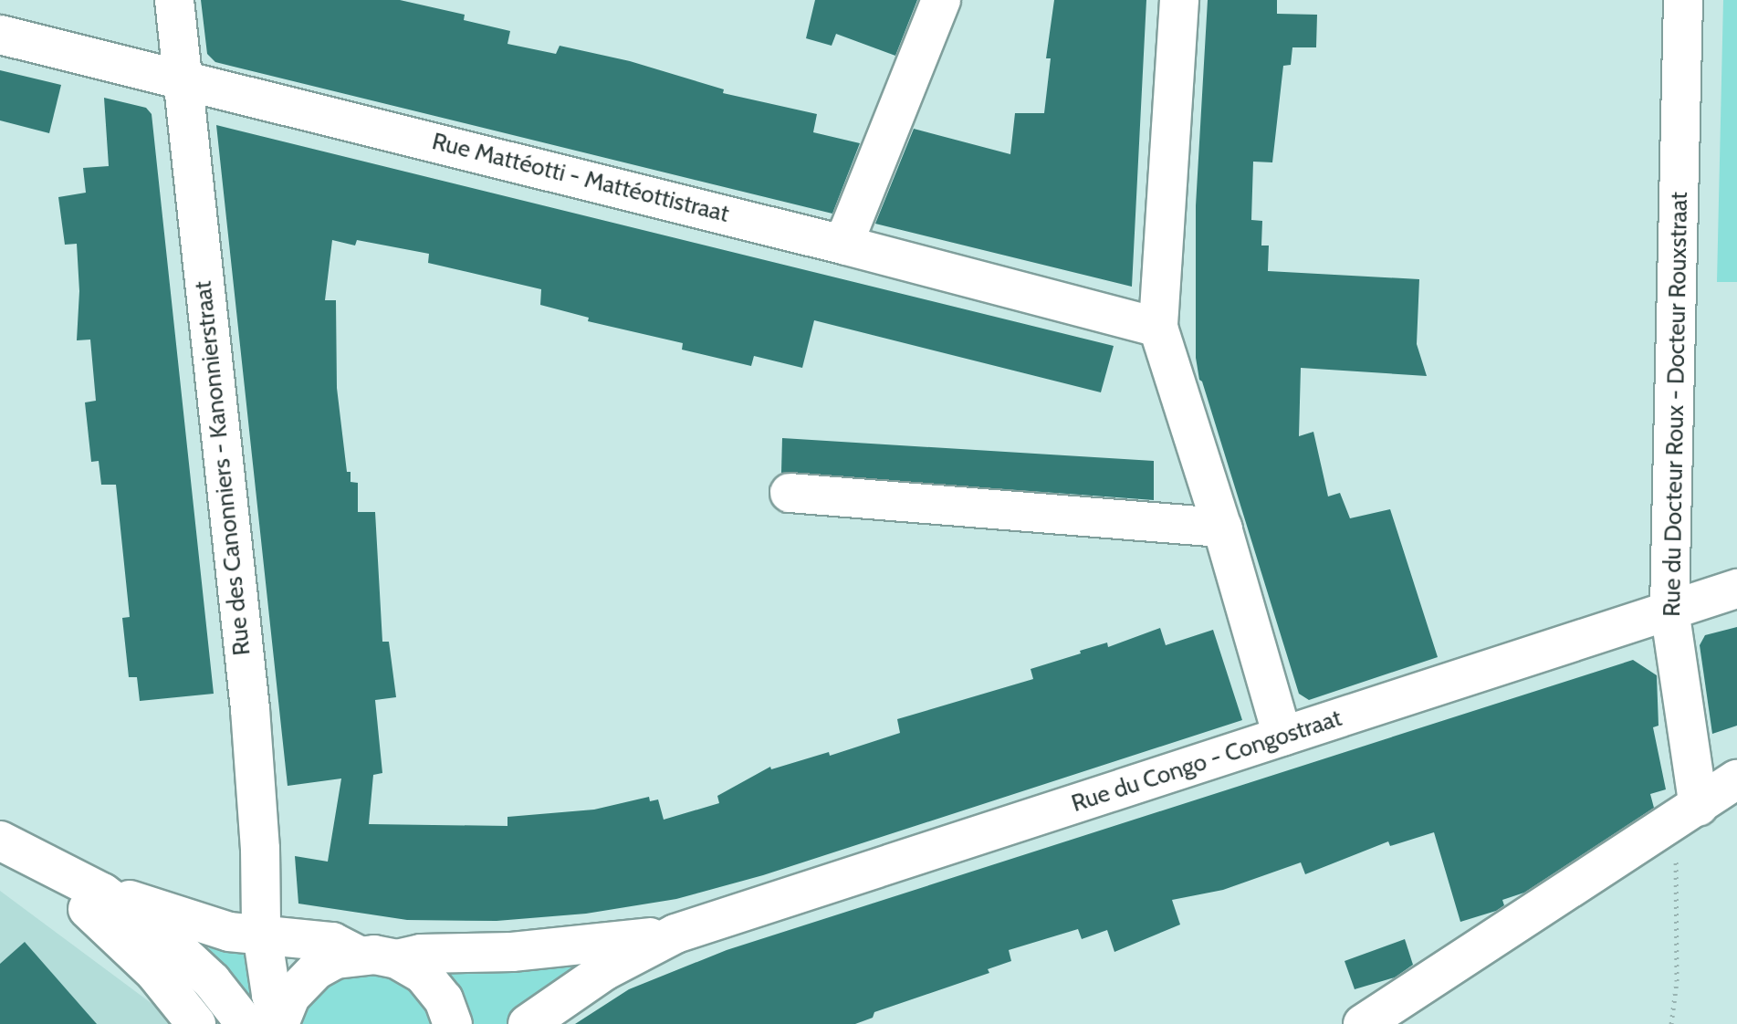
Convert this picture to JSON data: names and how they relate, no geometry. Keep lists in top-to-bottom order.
{
  "streets": {
    "street": [
      "Rue Mattéotti - Mattéottistraat",
      "Rue du Docteur Roux - Docteur Rouxstraat",
      "Rue des Canonniers - Kanonnierstraat",
      "Rue du Congo - Congostraat"
    ]
  },
  "crossings": [
    ["Rue Mattéotti - Mattéottistraat", "Rue des Canonniers - Kanonnierstraat"],
    ["Rue du Docteur Roux - Docteur Rouxstraat", "Rue du Congo - Congostraat"]
  ]
}
